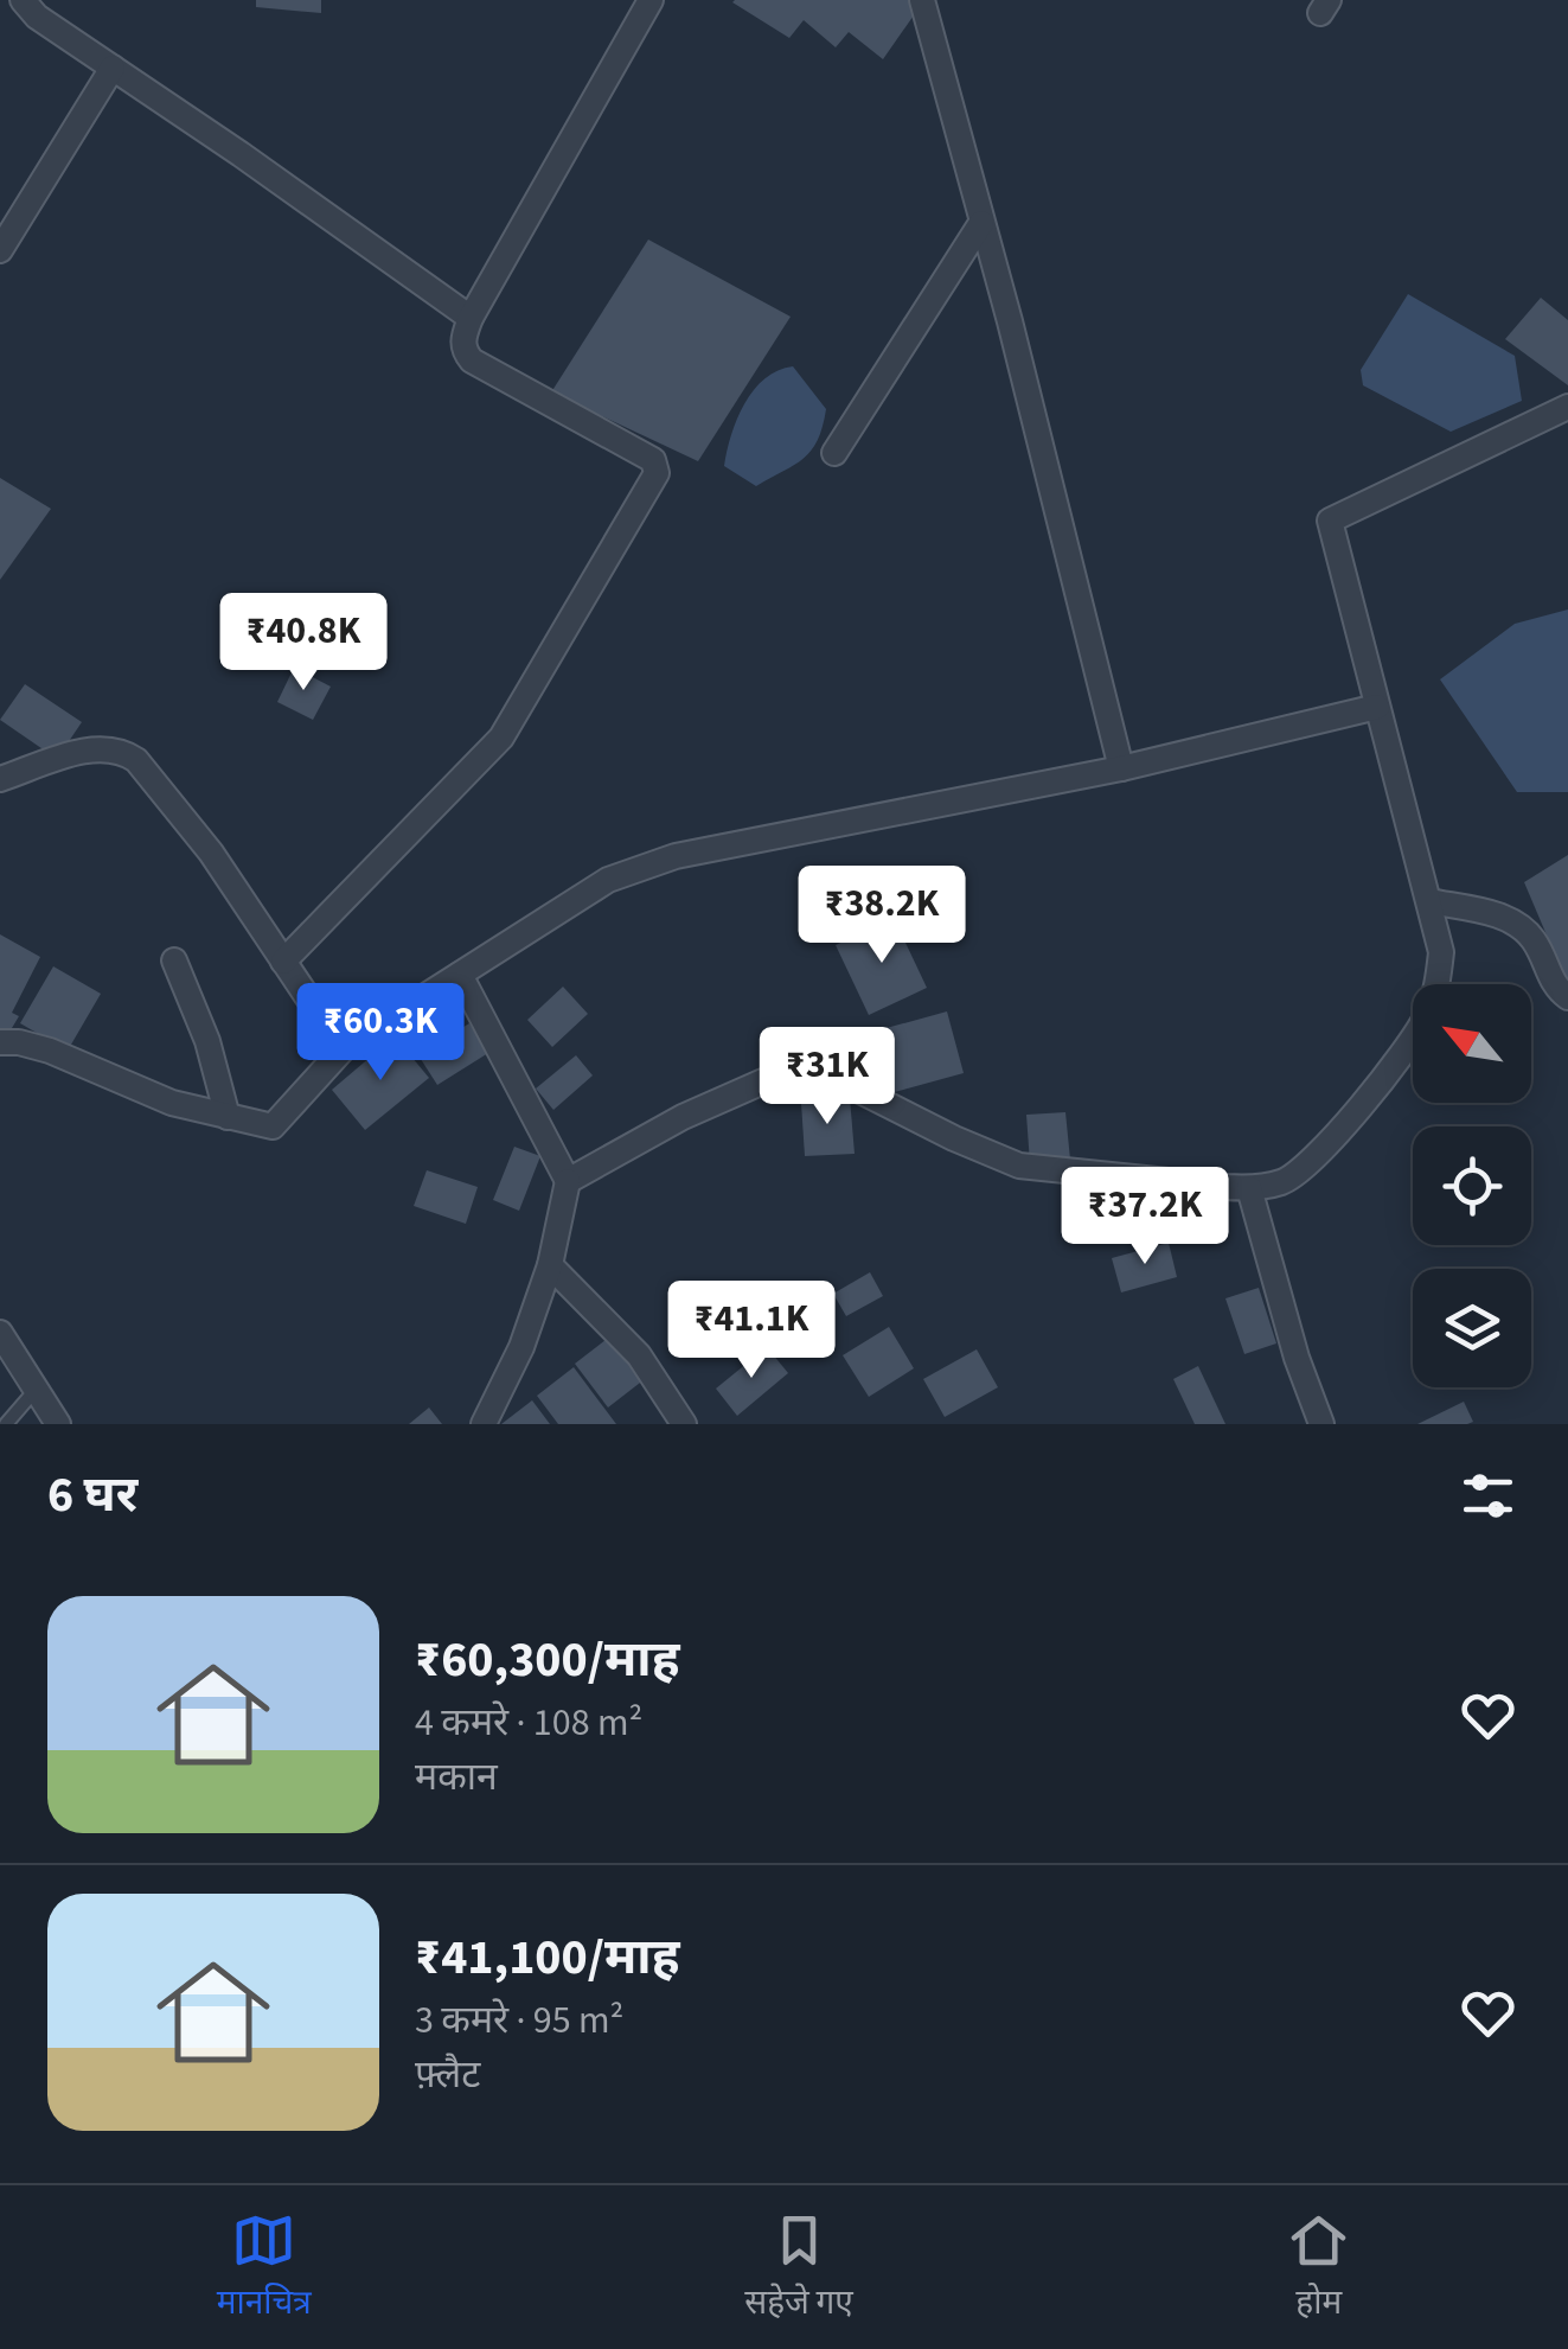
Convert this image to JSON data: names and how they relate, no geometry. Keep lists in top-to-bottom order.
{
  "north": "top left",
  "page": {
    "price": [
      "₹40.8K",
      "₹38.2K",
      "₹60.3K",
      "₹31K",
      "₹37.2K",
      "₹41.1K"
    ],
    "heading": "6 घर",
    "list": [
      {
        "name": "₹60,300/माह",
        "note": "4 कमरे · 108 m² · मकान"
      },
      {
        "name": "₹41,100/माह",
        "note": "3 कमरे · 95 m² · फ़्लैट"
      }
    ],
    "tabs": ["मानचित्र", "सहेजे गए", "होम"]
  }
}
